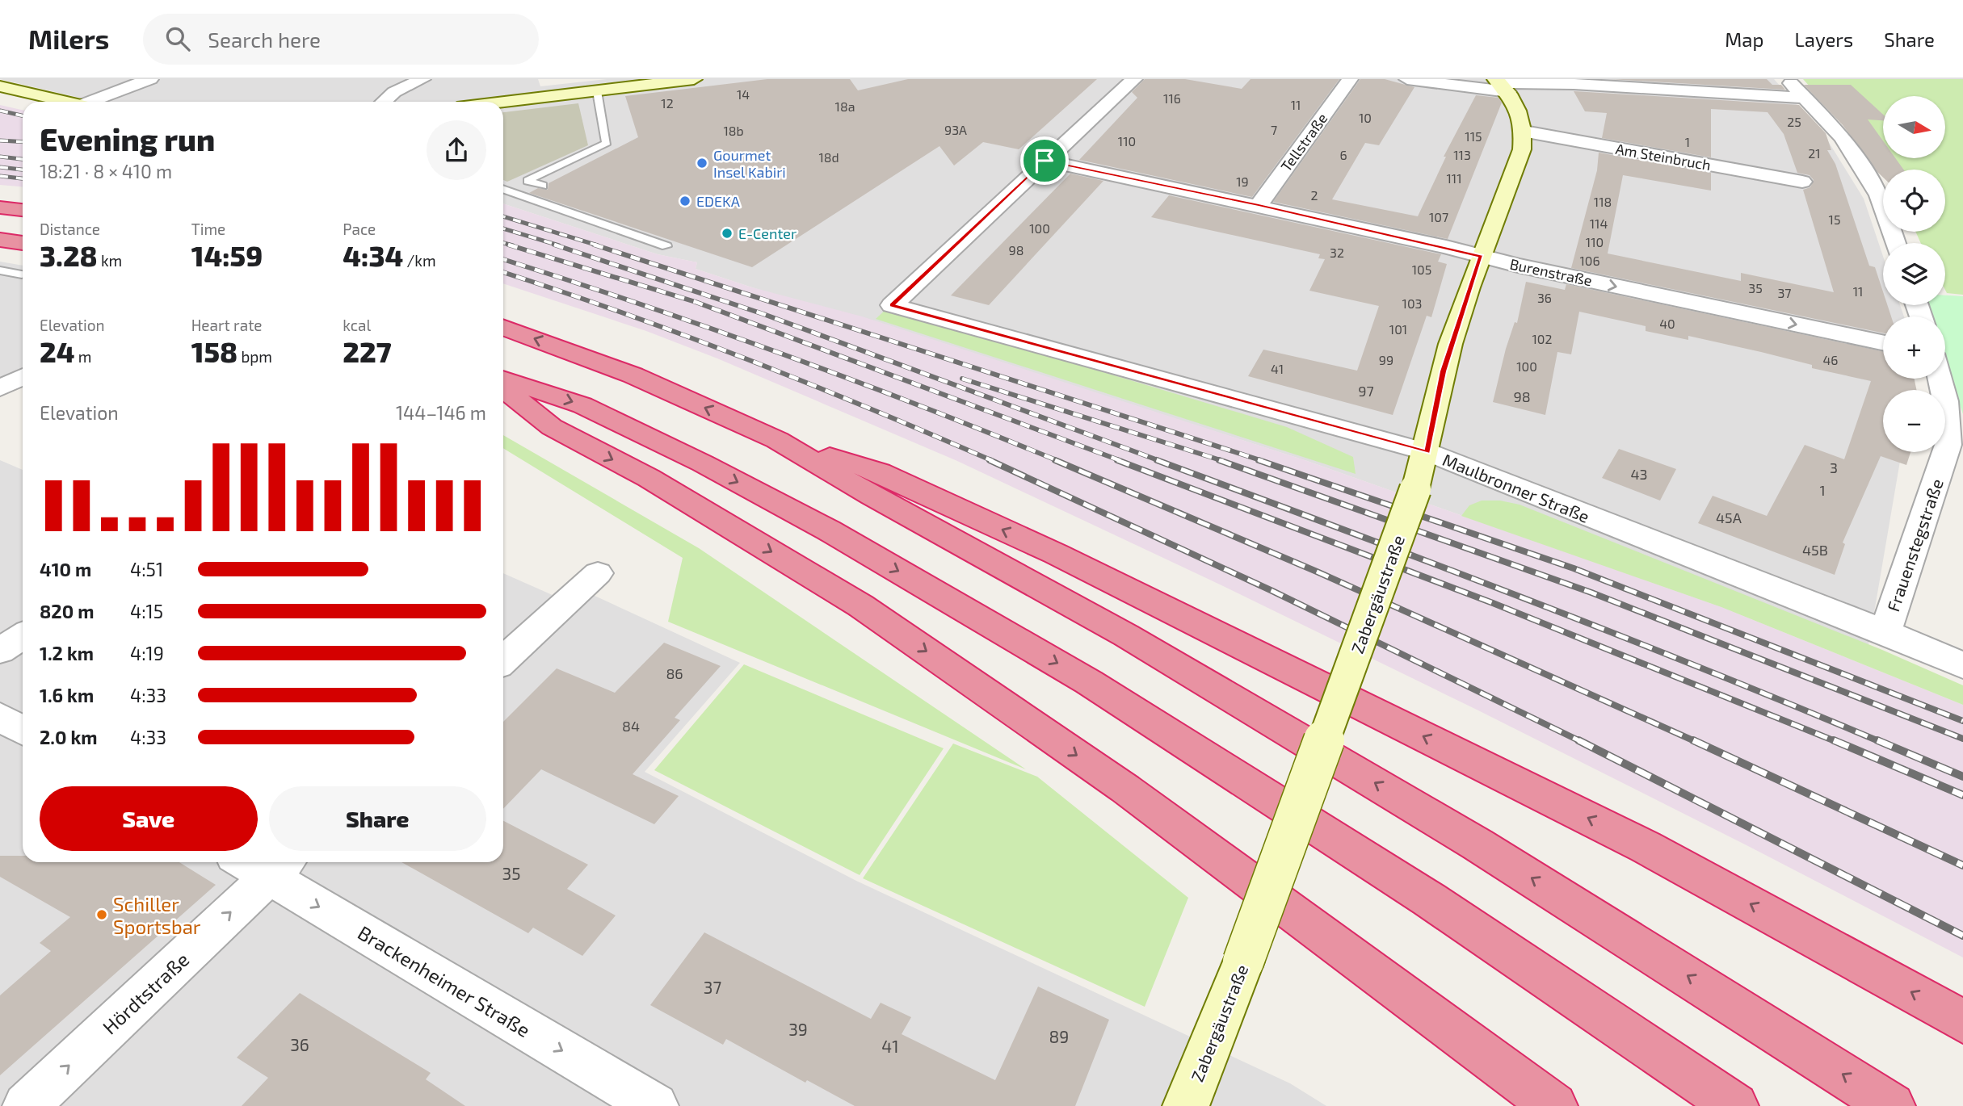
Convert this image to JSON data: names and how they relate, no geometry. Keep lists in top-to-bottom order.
{
  "streets": {
    "main road": ["Zabergäustraße"],
    "street": [
      "Tellstraße",
      "Am Steinbruch",
      "Burenstraße",
      "Maulbronner Straße",
      "Frauenstegstraße",
      "Brackenheimer Straße",
      "Hördtstraße"
    ]
  },
  "crossings": [
    ["Tellstraße", "Burenstraße"],
    ["Am Steinbruch", "Zabergäustraße"],
    ["Burenstraße", "Maulbronner Straße"],
    ["Burenstraße", "Zabergäustraße"],
    ["Maulbronner Straße", "Frauenstegstraße"],
    ["Maulbronner Straße", "Zabergäustraße"],
    ["Brackenheimer Straße", "Hördtstraße"]
  ],
  "one_way": ["Brackenheimer Straße", "Hördtstraße"],
  "places": [
    "Gourmet Insel Kabiri",
    "EDEKA",
    "E-Center",
    "Schiller Sportsbar"
  ],
  "house_numbers": [
    "14",
    "116",
    "12",
    "11",
    "18a",
    "10",
    "25",
    "93A",
    "7",
    "18b",
    "115",
    "110",
    "1",
    "21",
    "6",
    "113",
    "18d",
    "111",
    "19",
    "2",
    "118",
    "107",
    "15",
    "114",
    "100",
    "110",
    "98",
    "32",
    "106",
    "105",
    "35",
    "11",
    "37",
    "36",
    "103",
    "40",
    "101",
    "102",
    "99",
    "46",
    "100",
    "41",
    "97",
    "98",
    "3",
    "43",
    "1",
    "45A",
    "45B",
    "86",
    "84",
    "35",
    "37",
    "39",
    "89",
    "36",
    "41"
  ],
  "north": "right",
  "page": {
    "header": "Milers",
    "search": "Search here",
    "nav": ["Map", "Layers", "Share"],
    "map_buttons": ["+", "−"],
    "heading": ["Evening run", "18:21 · 8 × 410 m"],
    "stats": [
      ["Distance", "3.28 km"],
      ["Time", "14:59"],
      ["Pace", "4:34 /km"],
      ["Elevation", "24 m"],
      ["Heart rate", "158 bpm"],
      ["kcal", "227"]
    ],
    "chart": ["Elevation", "144–146 m"],
    "list": [
      {
        "name": "410 m",
        "note": "4:51"
      },
      {
        "name": "820 m",
        "note": "4:15"
      },
      {
        "name": "1.2 km",
        "note": "4:19"
      },
      {
        "name": "1.6 km",
        "note": "4:33"
      },
      {
        "name": "2.0 km",
        "note": "4:33"
      }
    ],
    "buttons": ["Save", "Share"]
  }
}
